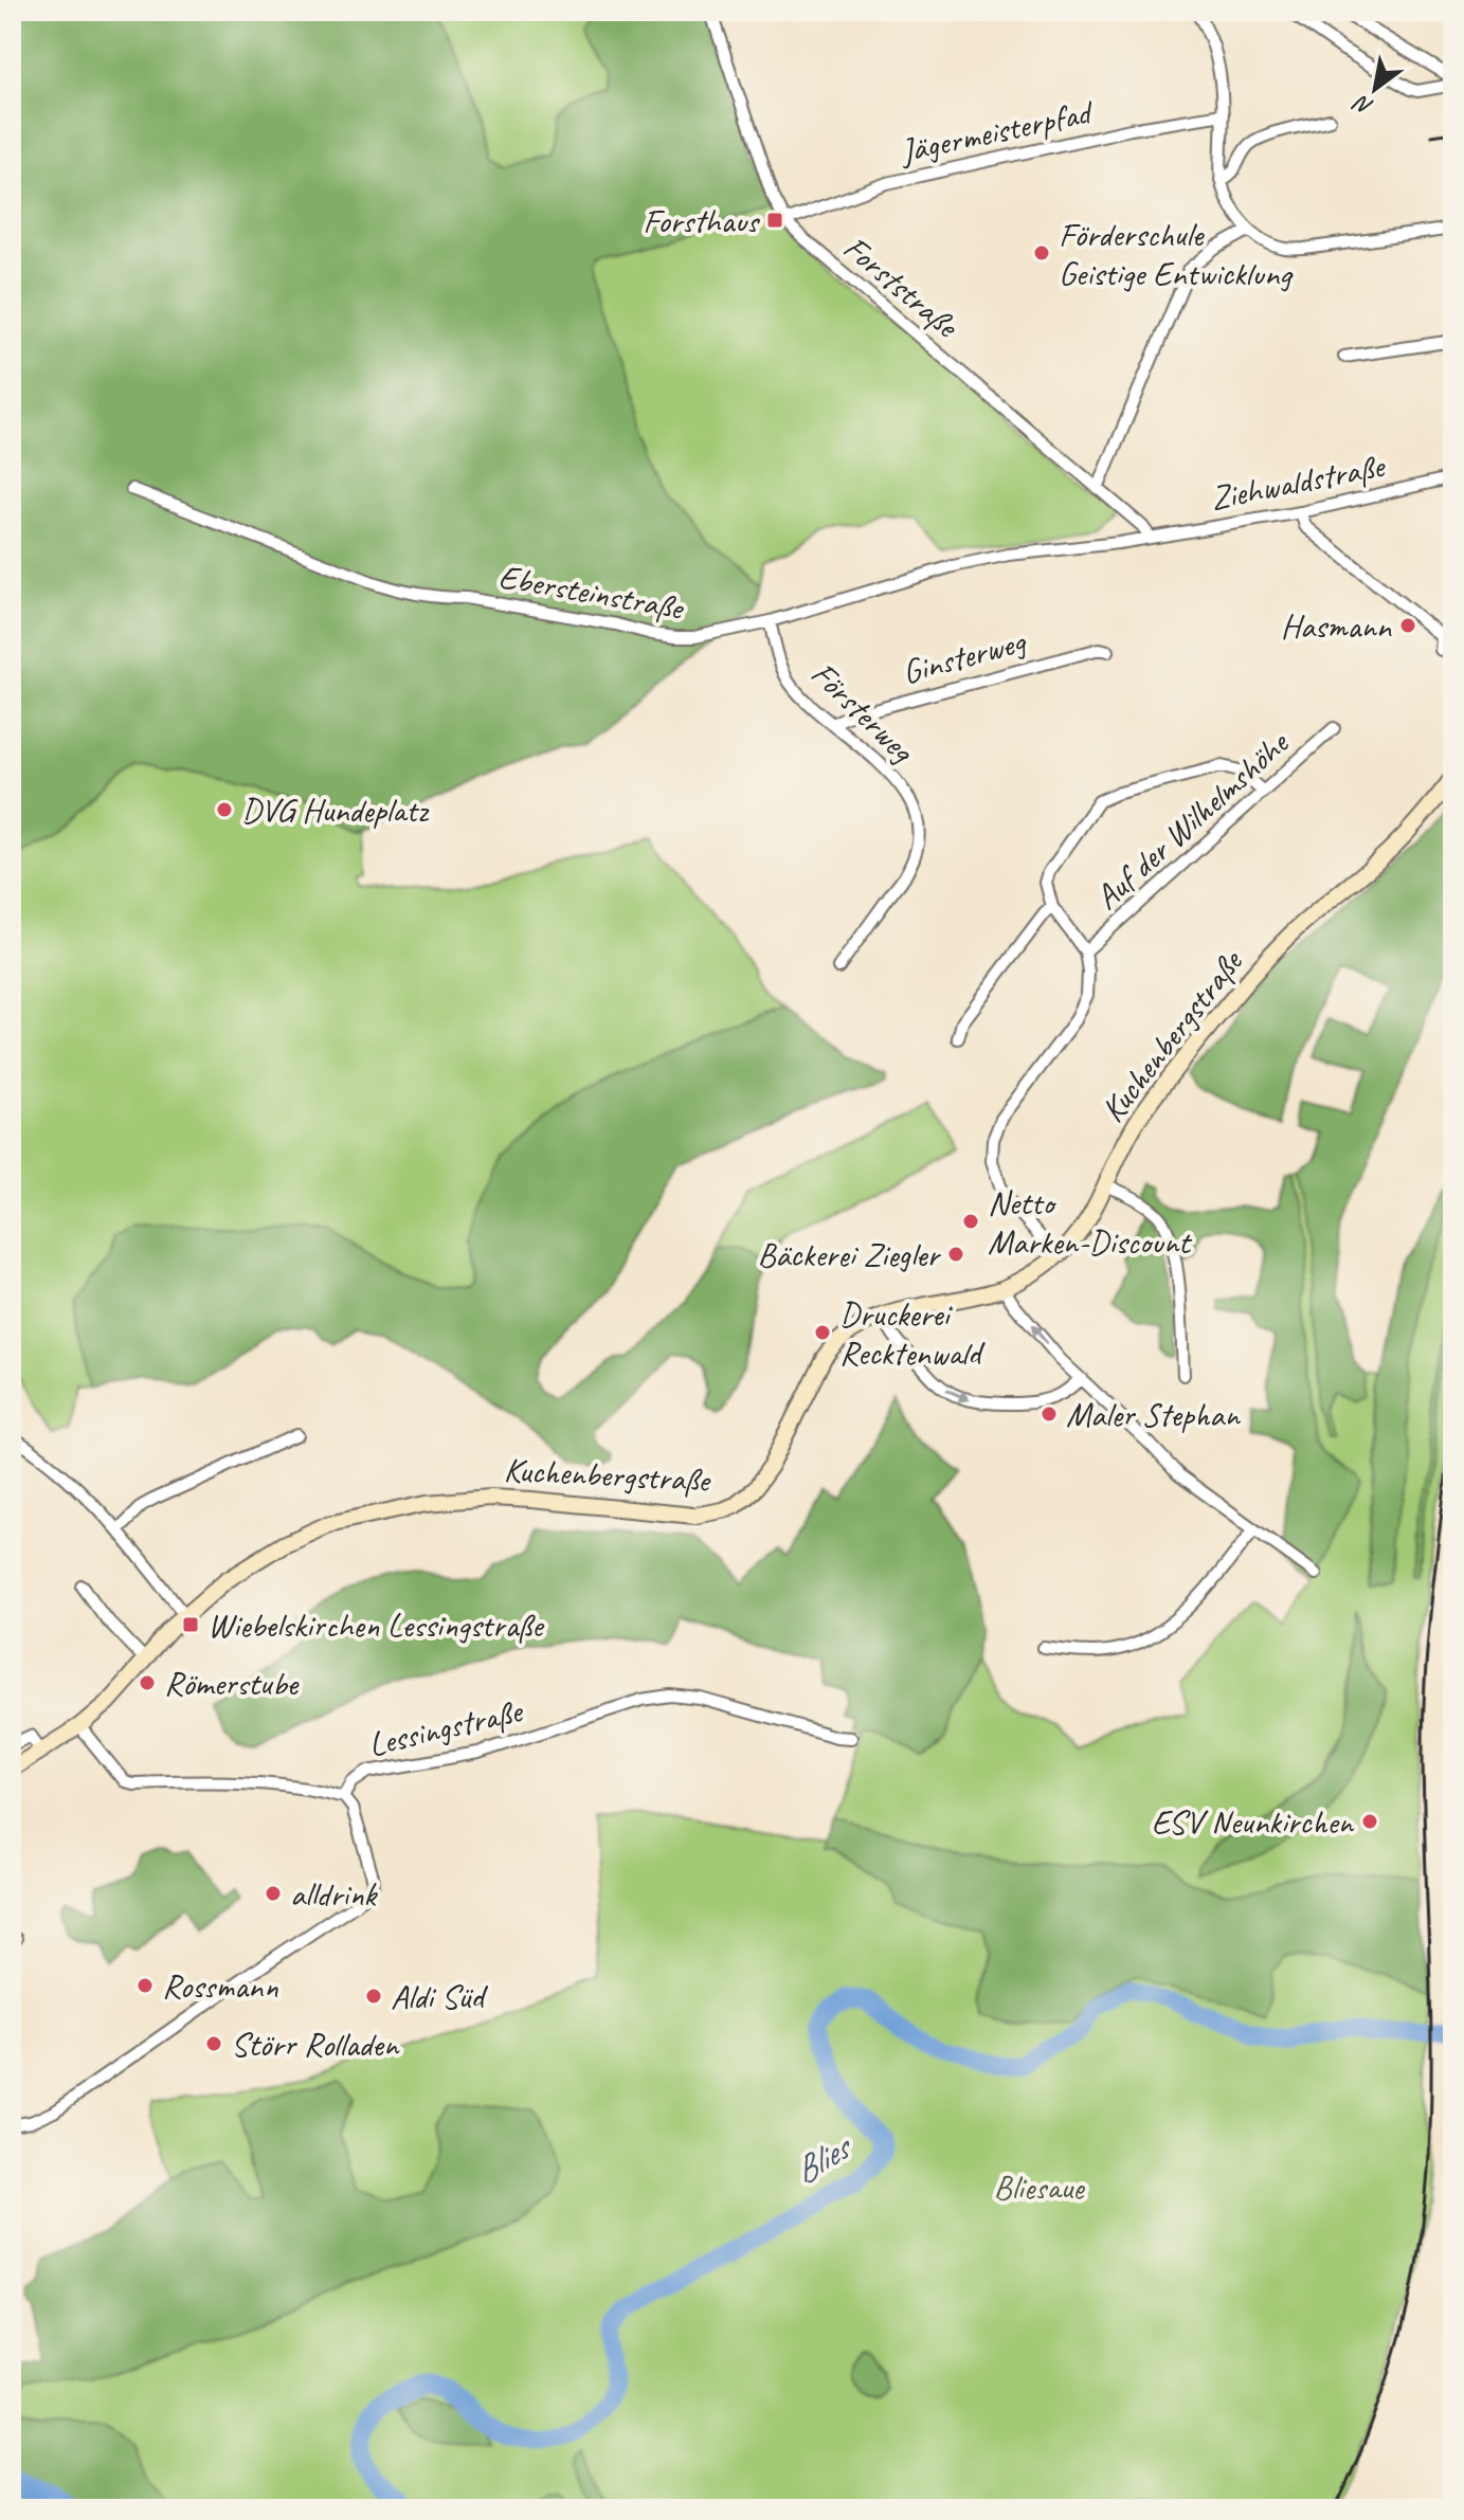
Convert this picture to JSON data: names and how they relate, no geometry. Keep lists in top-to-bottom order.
{
  "streets": {
    "main road": ["Kuchenbergstraße"],
    "street": [
      "Jägermeisterpfad",
      "Forststraße",
      "Ziehwaldstraße",
      "Ebersteinstraße",
      "Ginsterweg",
      "Försterweg",
      "Auf der Wilhelmshöhe",
      "Lessingstraße"
    ]
  },
  "crossings": [
    ["Jägermeisterpfad", "Forststraße"],
    ["Forststraße", "Ziehwaldstraße"],
    ["Forststraße", "Ebersteinstraße"],
    ["Ziehwaldstraße", "Ebersteinstraße"],
    ["Ebersteinstraße", "Försterweg"],
    ["Ginsterweg", "Försterweg"],
    ["Kuchenbergstraße", "Lessingstraße"]
  ],
  "water": ["Blies"],
  "parks": ["Bliesaue"],
  "places": {
    "transit": ["Forsthaus", "Wiebelskirchen Lessingstraße"],
    "other": [
      "Förderschule Geistige Entwicklung",
      "Hasmann",
      "DVG Hundeplatz",
      "Netto Marken-Discount",
      "Bäckerei Ziegler",
      "Druckerei Recktenwald",
      "Maler Stephan",
      "Römerstube",
      "ESV Neunkirchen",
      "alldrink",
      "Rossmann",
      "Aldi Süd",
      "Störr Rolladen"
    ]
  },
  "north": "bottom left"
}
